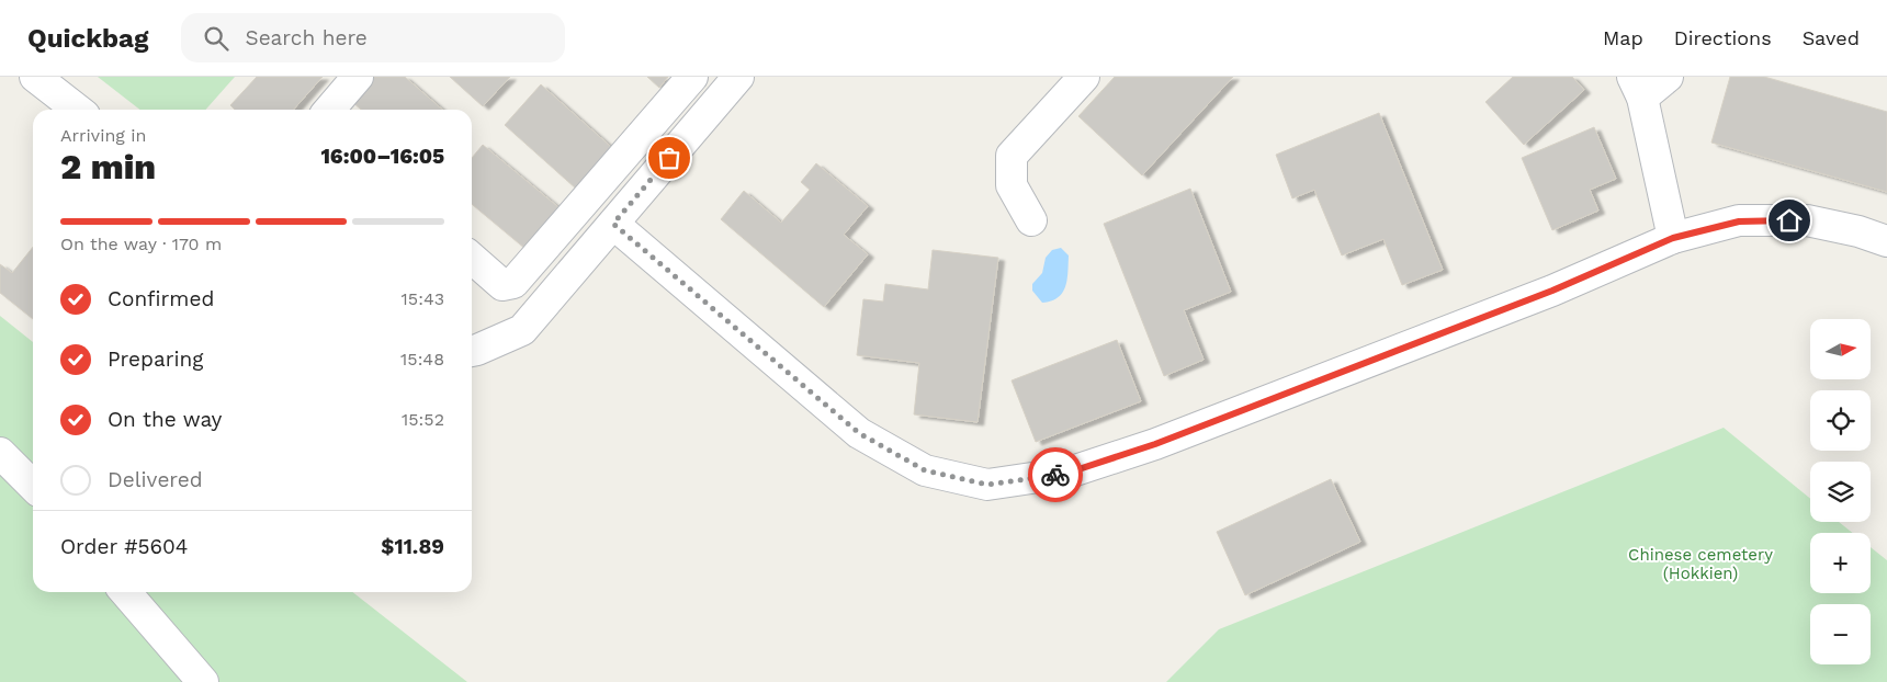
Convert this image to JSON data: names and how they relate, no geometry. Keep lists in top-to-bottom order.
{
  "parks": ["Chinese cemetery (Hokkien)"],
  "north": "right",
  "page": {
    "header": "Quickbag",
    "search": "Search here",
    "nav": ["Map", "Directions", "Saved"],
    "heading": ["2 min", "Arriving in", "16:00–16:05"],
    "panel": ["Order #5604", "$11.89"],
    "bar": "On the way · 170 m",
    "list": [
      ["Confirmed", "15:43"],
      ["Preparing", "15:48"],
      ["On the way", "15:52"],
      "Delivered"
    ],
    "map_buttons": ["+", "−"]
  }
}
